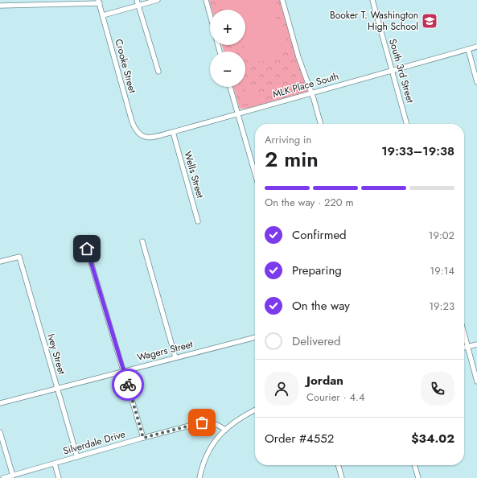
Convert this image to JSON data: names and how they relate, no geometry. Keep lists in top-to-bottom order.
{
  "streets": {
    "street": [
      "Crooke Street",
      "South 3rd Street",
      "MLK Place South",
      "Wells Street",
      "Wagers Street",
      "Ivey Street",
      "Silverdale Drive"
    ]
  },
  "crossings": [
    ["Crooke Street", "MLK Place South"],
    ["South 3rd Street", "MLK Place South"],
    ["MLK Place South", "Wells Street"],
    ["Wagers Street", "Ivey Street"],
    ["Ivey Street", "Silverdale Drive"]
  ],
  "places": {
    "school or university": ["Booker T. Washington High School"]
  },
  "page": {
    "map_buttons": ["+", "−"],
    "heading": ["2 min", "Arriving in", "19:33–19:38"],
    "panel": [
      "Jordan",
      "Courier · 4.4",
      "Order #4552",
      "$34.02"
    ],
    "bar": "On the way · 220 m",
    "list": [
      ["Confirmed", "19:02"],
      ["Preparing", "19:14"],
      ["On the way", "19:23"],
      "Delivered"
    ]
  }
}
